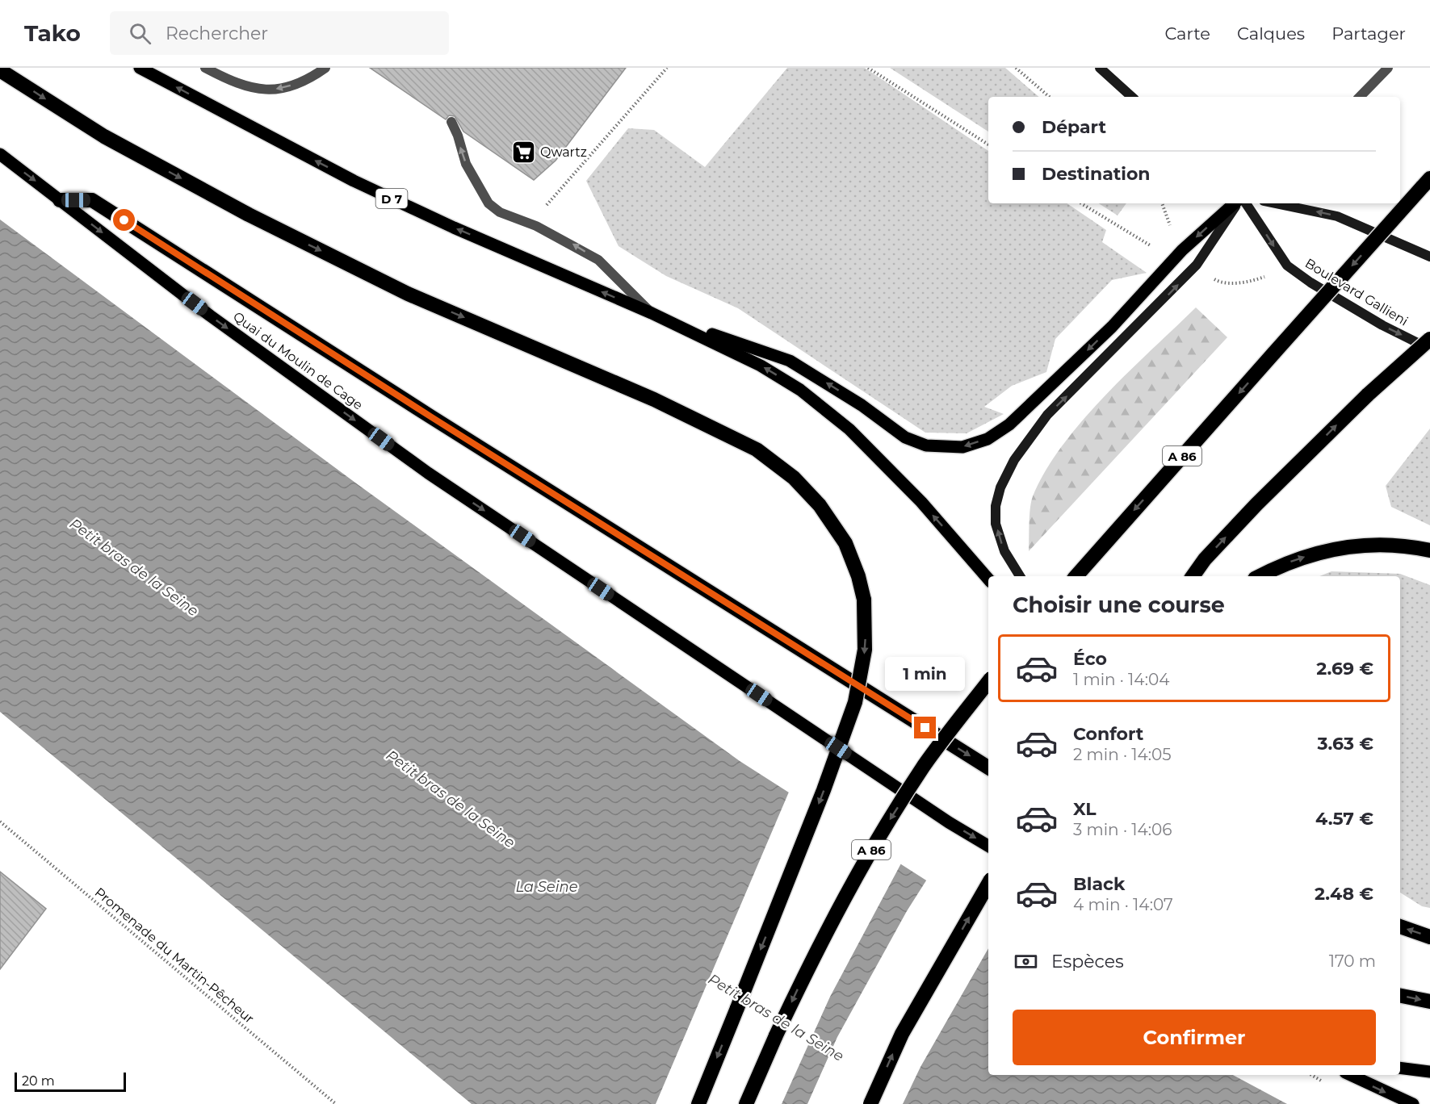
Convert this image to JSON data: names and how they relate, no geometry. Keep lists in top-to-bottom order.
{
  "streets": {
    "highway": ["A 86"],
    "main road": ["D 7", "Boulevard Gallieni", "Quai du Moulin de Cage"],
    "path": ["Promenade du Martin-Pêcheur"]
  },
  "one_way": ["Quai du Moulin de Cage"],
  "water": ["Petit bras de la Seine", "La Seine"],
  "places": {
    "supermarket": ["Qwartz"]
  },
  "scale_bar": "20 m",
  "page": {
    "header": "Tako",
    "search": "Rechercher",
    "nav": ["Carte", "Calques", "Partager"],
    "banner": ["Départ", "Destination"],
    "heading": "Choisir une course",
    "list": [
      {
        "name": "Éco",
        "note": "1 min · 14:04",
        "value": "2.69 €"
      },
      {
        "name": "Confort",
        "note": "2 min · 14:05",
        "value": "3.63 €"
      },
      {
        "name": "XL",
        "note": "3 min · 14:06",
        "value": "4.57 €"
      },
      {
        "name": "Black",
        "note": "4 min · 14:07",
        "value": "2.48 €"
      }
    ],
    "bubble": "1 min",
    "pay": ["Espèces", "170 m"],
    "buttons": "Confirmer",
    "scale": "20 m"
  }
}
